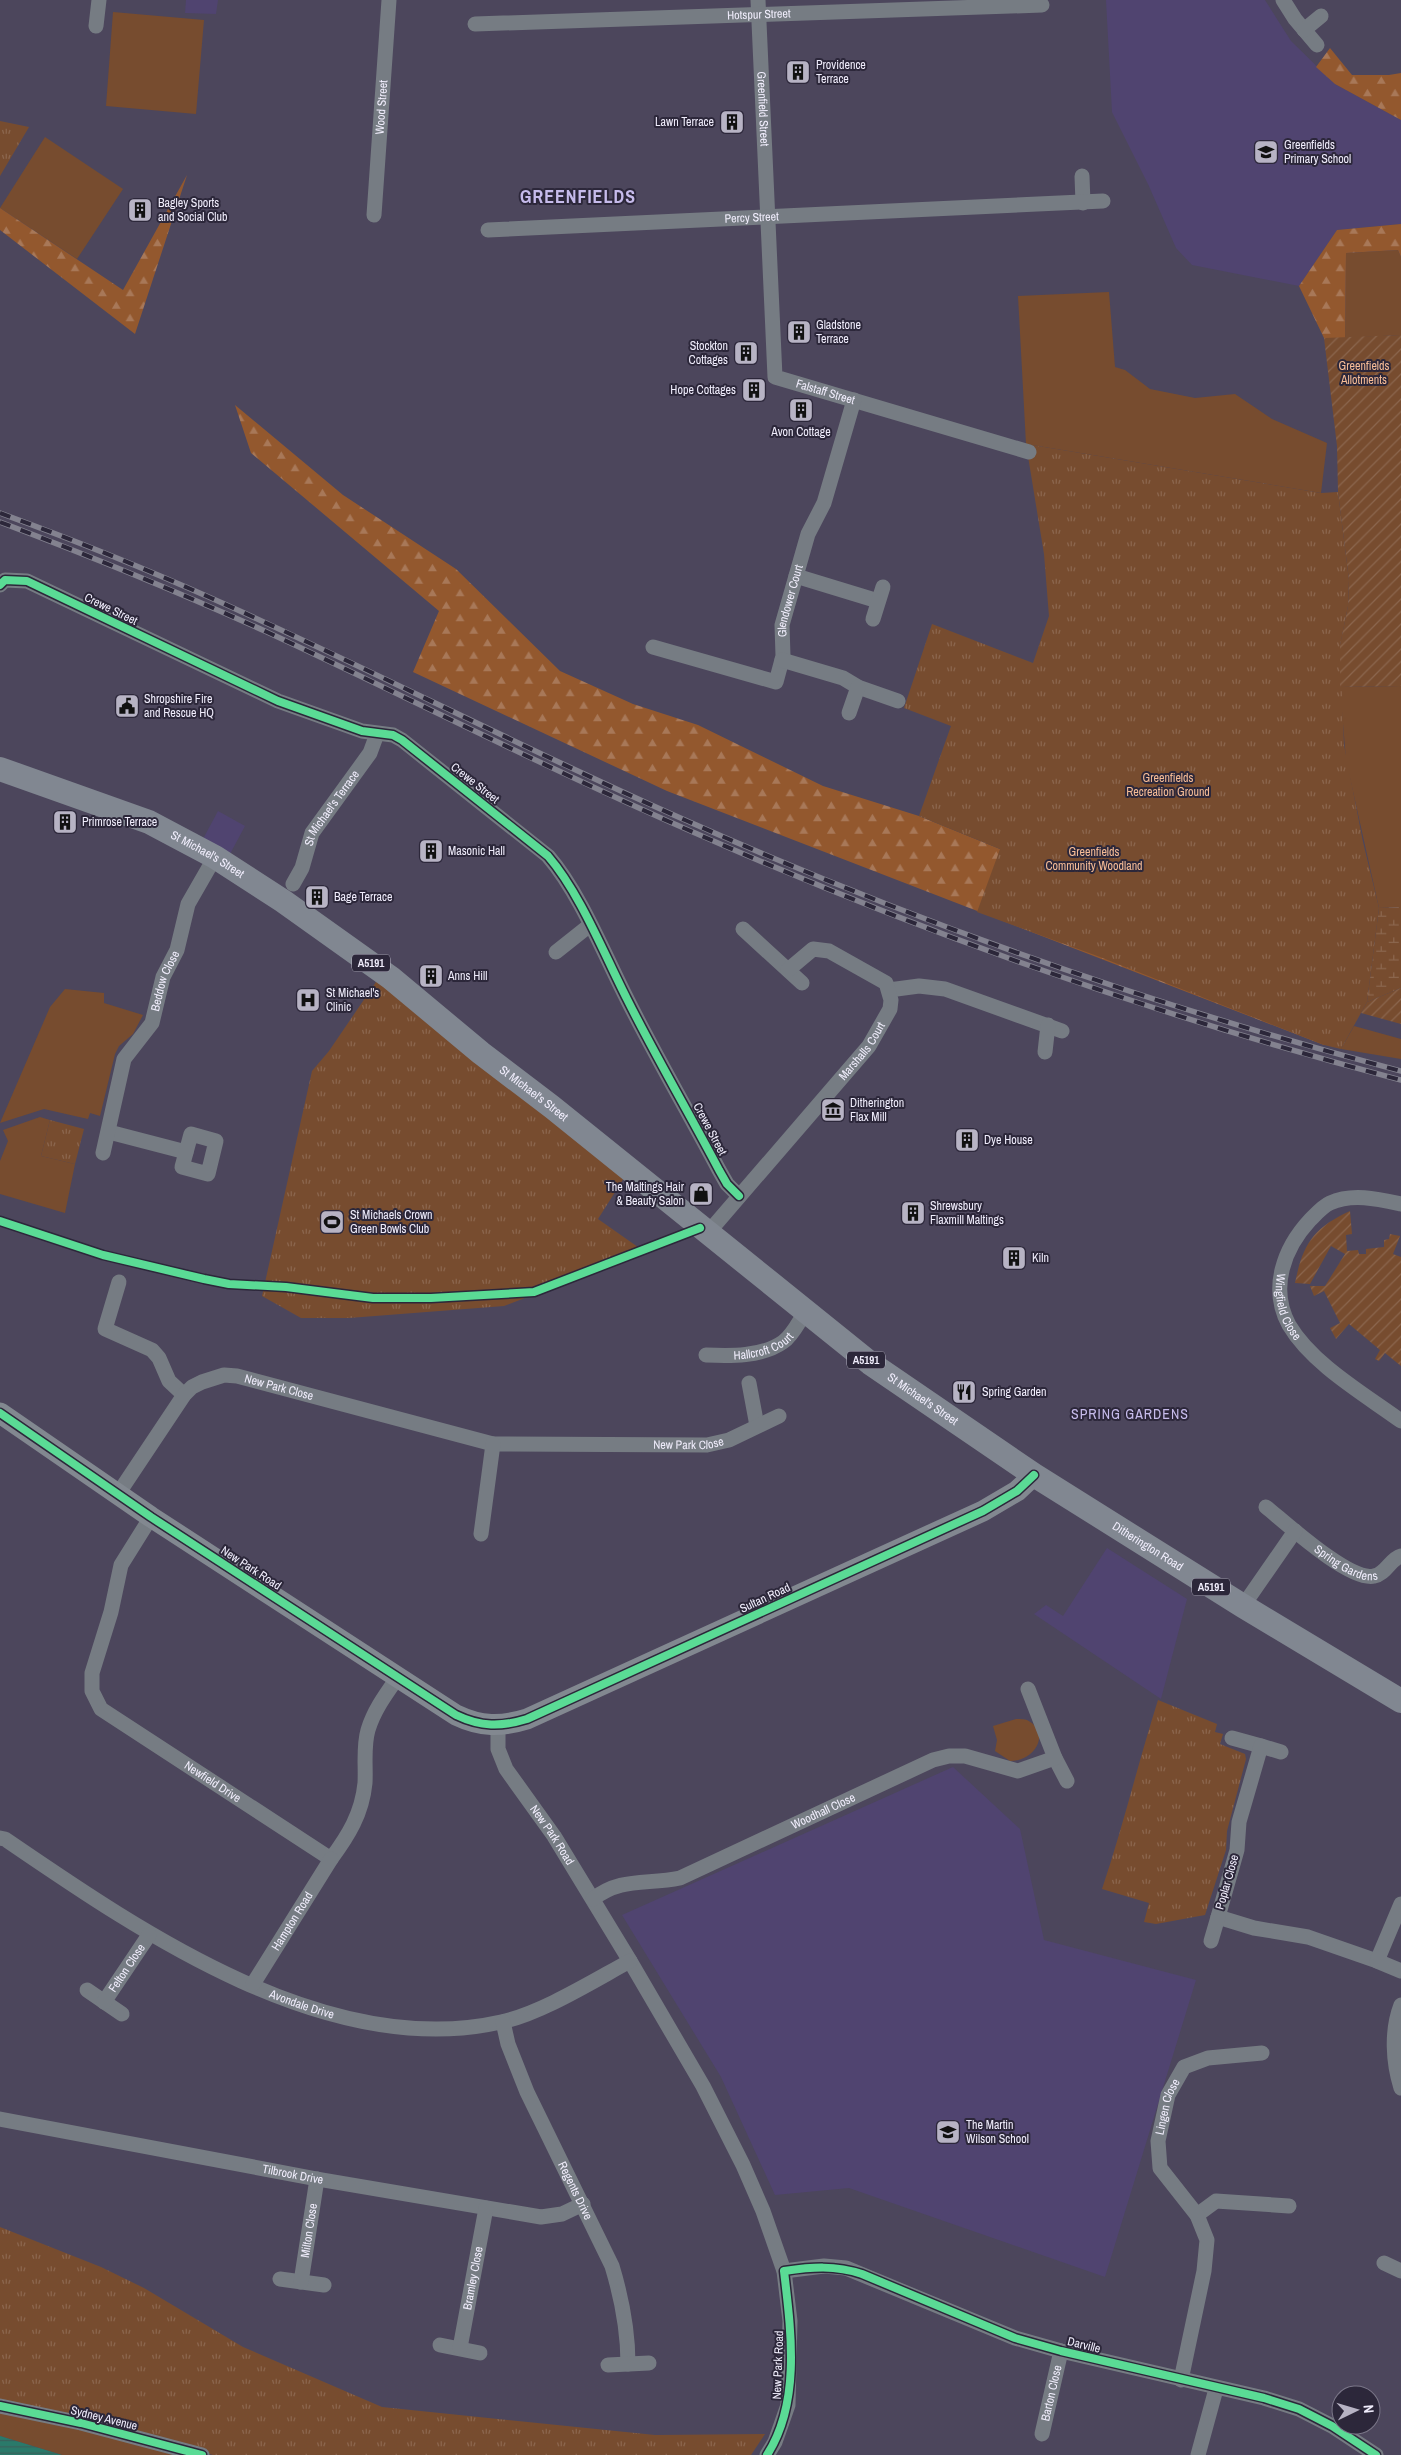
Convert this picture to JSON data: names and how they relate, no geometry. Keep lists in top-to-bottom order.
{
  "streets": {
    "main road": ["St Michael's Street", "A5191", "Ditherington Road"],
    "street": [
      "Hotspur Street",
      "Wood Street",
      "Greenfield Street",
      "Percy Street",
      "Falstaff Street",
      "Glendower Court",
      "Crewe Street",
      "St Michael's Terrace",
      "Beddow Close",
      "Marshalls Court",
      "Wingfield Close",
      "Hallcroft Court",
      "New Park Close",
      "Spring Gardens",
      "New Park Road",
      "Sultan Road",
      "Newfield Drive",
      "Woodhall Close",
      "Poplar Close",
      "Hampton Road",
      "Felton Close",
      "Avondale Drive",
      "Lingen Close",
      "Tilbrook Drive",
      "Regents Drive",
      "Milton Close",
      "Bramley Close",
      "Darville",
      "Barton Close",
      "Sydney Avenue"
    ]
  },
  "crossings": [
    ["Hotspur Street", "Greenfield Street"],
    ["Greenfield Street", "Percy Street"],
    ["Greenfield Street", "Falstaff Street"],
    ["Percy Street", "Falstaff Street"],
    ["Falstaff Street", "Glendower Court"],
    ["Crewe Street", "St Michael's Terrace"],
    ["Crewe Street", "Marshalls Court"],
    ["St Michael's Street", "Beddow Close"],
    ["St Michael's Street", "Hallcroft Court"],
    ["St Michael's Street", "Ditherington Road"],
    ["St Michael's Street", "Sultan Road"],
    ["New Park Close", "New Park Road"],
    ["Ditherington Road", "Sultan Road"],
    ["New Park Road", "Sultan Road"],
    ["New Park Road", "Newfield Drive"],
    ["New Park Road", "Woodhall Close"],
    ["New Park Road", "Avondale Drive"],
    ["New Park Road", "Darville"],
    ["Newfield Drive", "Hampton Road"],
    ["Hampton Road", "Avondale Drive"],
    ["Felton Close", "Avondale Drive"],
    ["Avondale Drive", "Regents Drive"],
    ["Lingen Close", "Darville"],
    ["Tilbrook Drive", "Regents Drive"],
    ["Tilbrook Drive", "Milton Close"],
    ["Tilbrook Drive", "Bramley Close"],
    ["Darville", "Barton Close"]
  ],
  "districts": ["GREENFIELDS", "SPRING GARDENS"],
  "parks": ["Greenfields Allotments", "Greenfields Recreation Ground", "Greenfields Community Woodland"],
  "places": {
    "building": [
      "Providence Terrace",
      "Lawn Terrace",
      "Bagley Sports and Social Club",
      "Gladstone Terrace",
      "Stockton Cottages",
      "Hope Cottages",
      "Avon Cottage",
      "Primrose Terrace",
      "Masonic Hall",
      "Bage Terrace",
      "Anns Hill",
      "Dye House",
      "Shrewsbury Flaxmill Maltings",
      "Kiln"
    ],
    "school or university": ["Greenfields Primary School", "The Martin Wilson School"],
    "public building": ["Shropshire Fire and Rescue HQ"],
    "hospital": ["St Michael's Clinic"],
    "museum": ["Ditherington Flax Mill"],
    "shop": ["The Maltings Hair & Beauty Salon"],
    "sports": ["St Michaels Crown Green Bowls Club"],
    "restaurant": ["Spring Garden"]
  },
  "north": "right"
}
